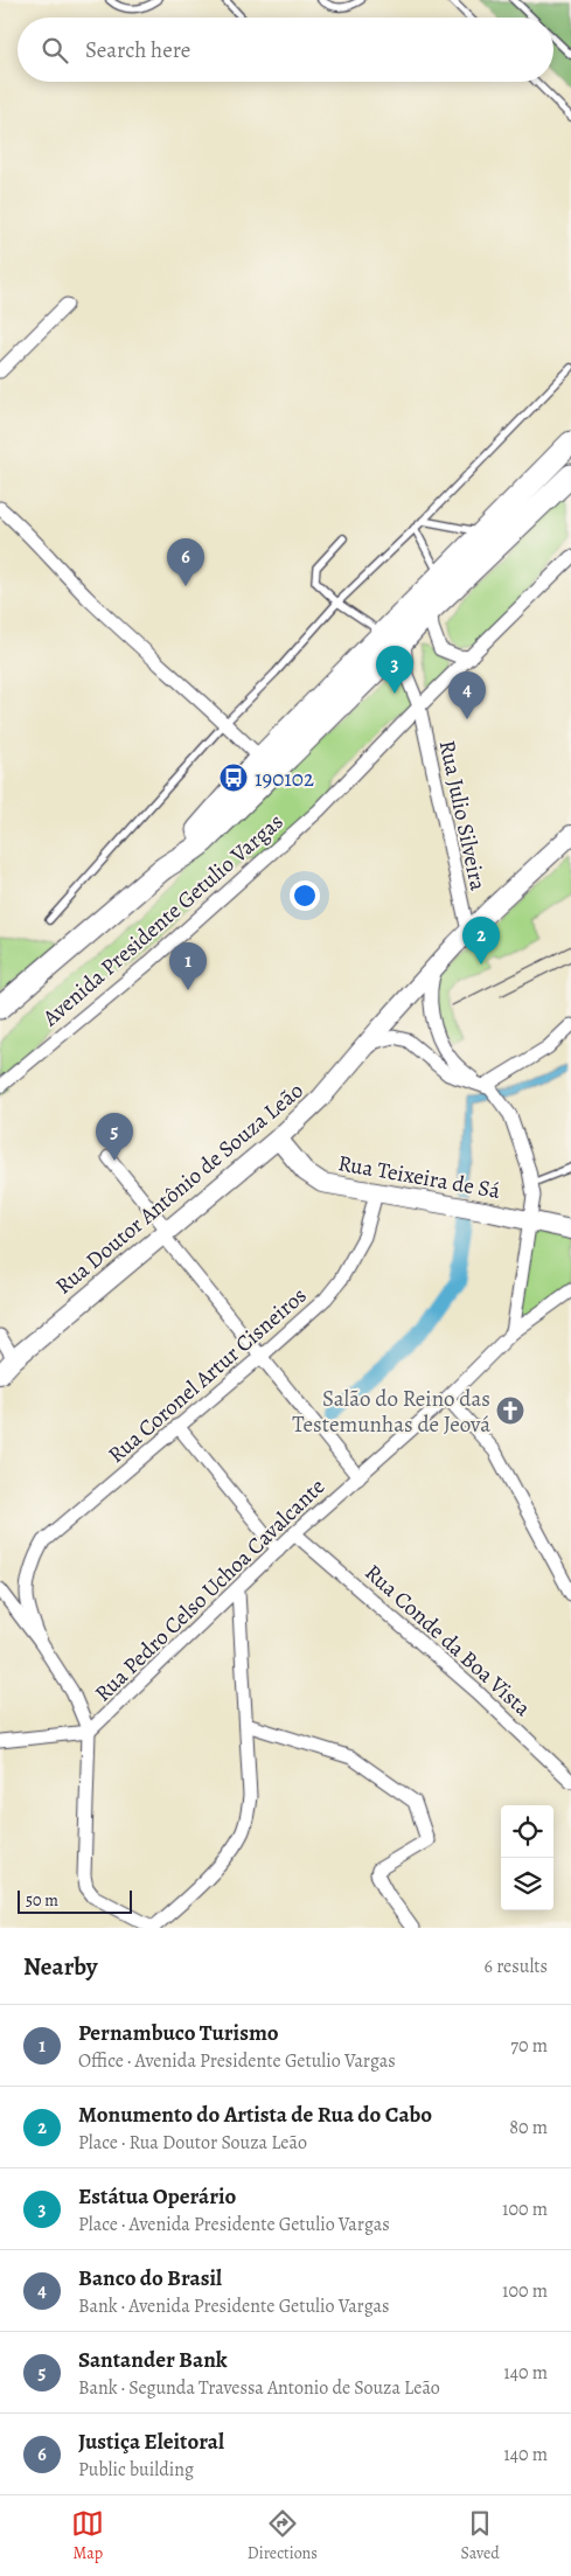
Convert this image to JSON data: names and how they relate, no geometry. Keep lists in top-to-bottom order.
{
  "streets": {
    "street": [
      "Rua Julio Silveira",
      "Avenida Presidente Getulio Vargas",
      "Rua Teixeira de Sá",
      "Rua Doutor Antônio de Souza Leão",
      "Rua Coronel Artur Cisneiros",
      "Rua Pedro Celso Uchoa Cavalcante",
      "Rua Conde da Boa Vista"
    ]
  },
  "crossings": [
    ["Rua Julio Silveira", "Avenida Presidente Getulio Vargas"],
    ["Rua Julio Silveira", "Rua Doutor Antônio de Souza Leão"],
    ["Rua Teixeira de Sá", "Rua Doutor Antônio de Souza Leão"],
    ["Rua Teixeira de Sá", "Rua Coronel Artur Cisneiros"],
    ["Rua Pedro Celso Uchoa Cavalcante", "Rua Conde da Boa Vista"]
  ],
  "places": {
    "bus stop": ["190102"],
    "church": ["Salão do Reino das Testemunhas de Jeová"]
  },
  "scale_bar": "50 m",
  "page": {
    "search": "Search here",
    "pins": [
      "6",
      "3",
      "4",
      "2",
      "1",
      "5"
    ],
    "scale": "50 m",
    "heading": ["Nearby", "6 results"],
    "list": [
      {
        "mark": "1",
        "name": "Pernambuco Turismo",
        "note": "Office · Avenida Presidente Getulio Vargas",
        "value": "70 m"
      },
      {
        "mark": "2",
        "name": "Monumento do Artista de Rua do Cabo",
        "note": "Place · Rua Doutor Souza Leão",
        "value": "80 m"
      },
      {
        "mark": "3",
        "name": "Estátua Operário",
        "note": "Place · Avenida Presidente Getulio Vargas",
        "value": "100 m"
      },
      {
        "mark": "4",
        "name": "Banco do Brasil",
        "note": "Bank · Avenida Presidente Getulio Vargas",
        "value": "100 m"
      },
      {
        "mark": "5",
        "name": "Santander Bank",
        "note": "Bank · Segunda Travessa Antonio de Souza Leão",
        "value": "140 m"
      },
      {
        "mark": "6",
        "name": "Justiça Eleitoral",
        "note": "Public building",
        "value": "140 m"
      }
    ],
    "nav": ["Map", "Directions", "Saved"]
  }
}
